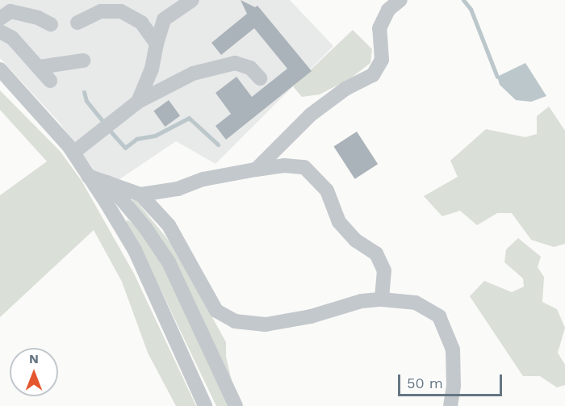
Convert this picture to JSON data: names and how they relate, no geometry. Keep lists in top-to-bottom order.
{
  "scale_bar": "50 m",
  "north": "top"
}
